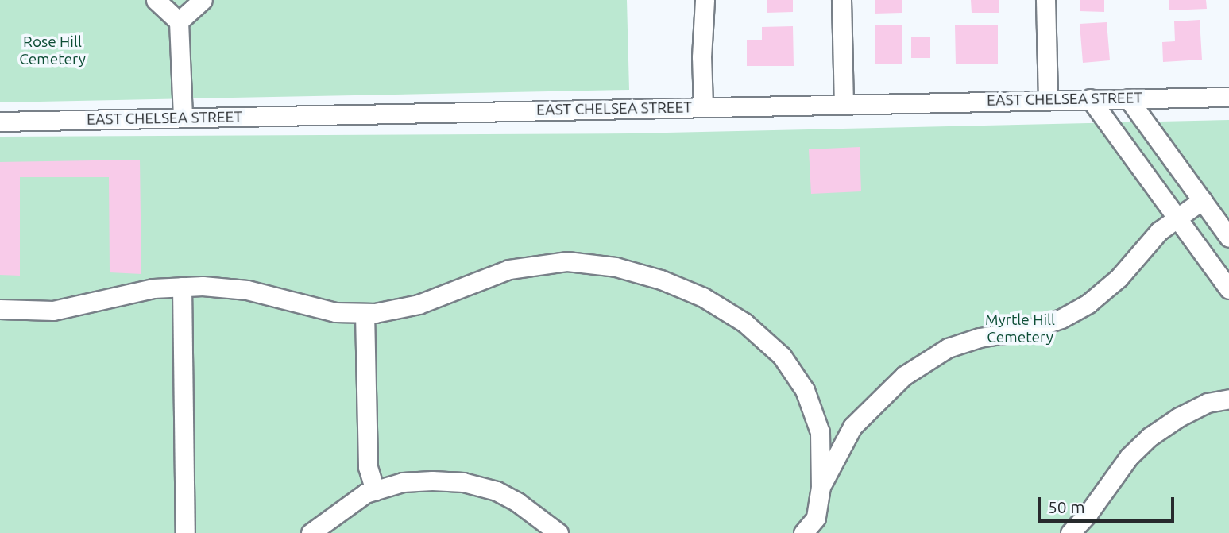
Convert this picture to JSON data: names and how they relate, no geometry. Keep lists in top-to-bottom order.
{
  "streets": {
    "street": ["EAST CHELSEA STREET"]
  },
  "parks": ["Rose Hill Cemetery", "Myrtle Hill Cemetery"],
  "scale_bar": "50 m"
}
